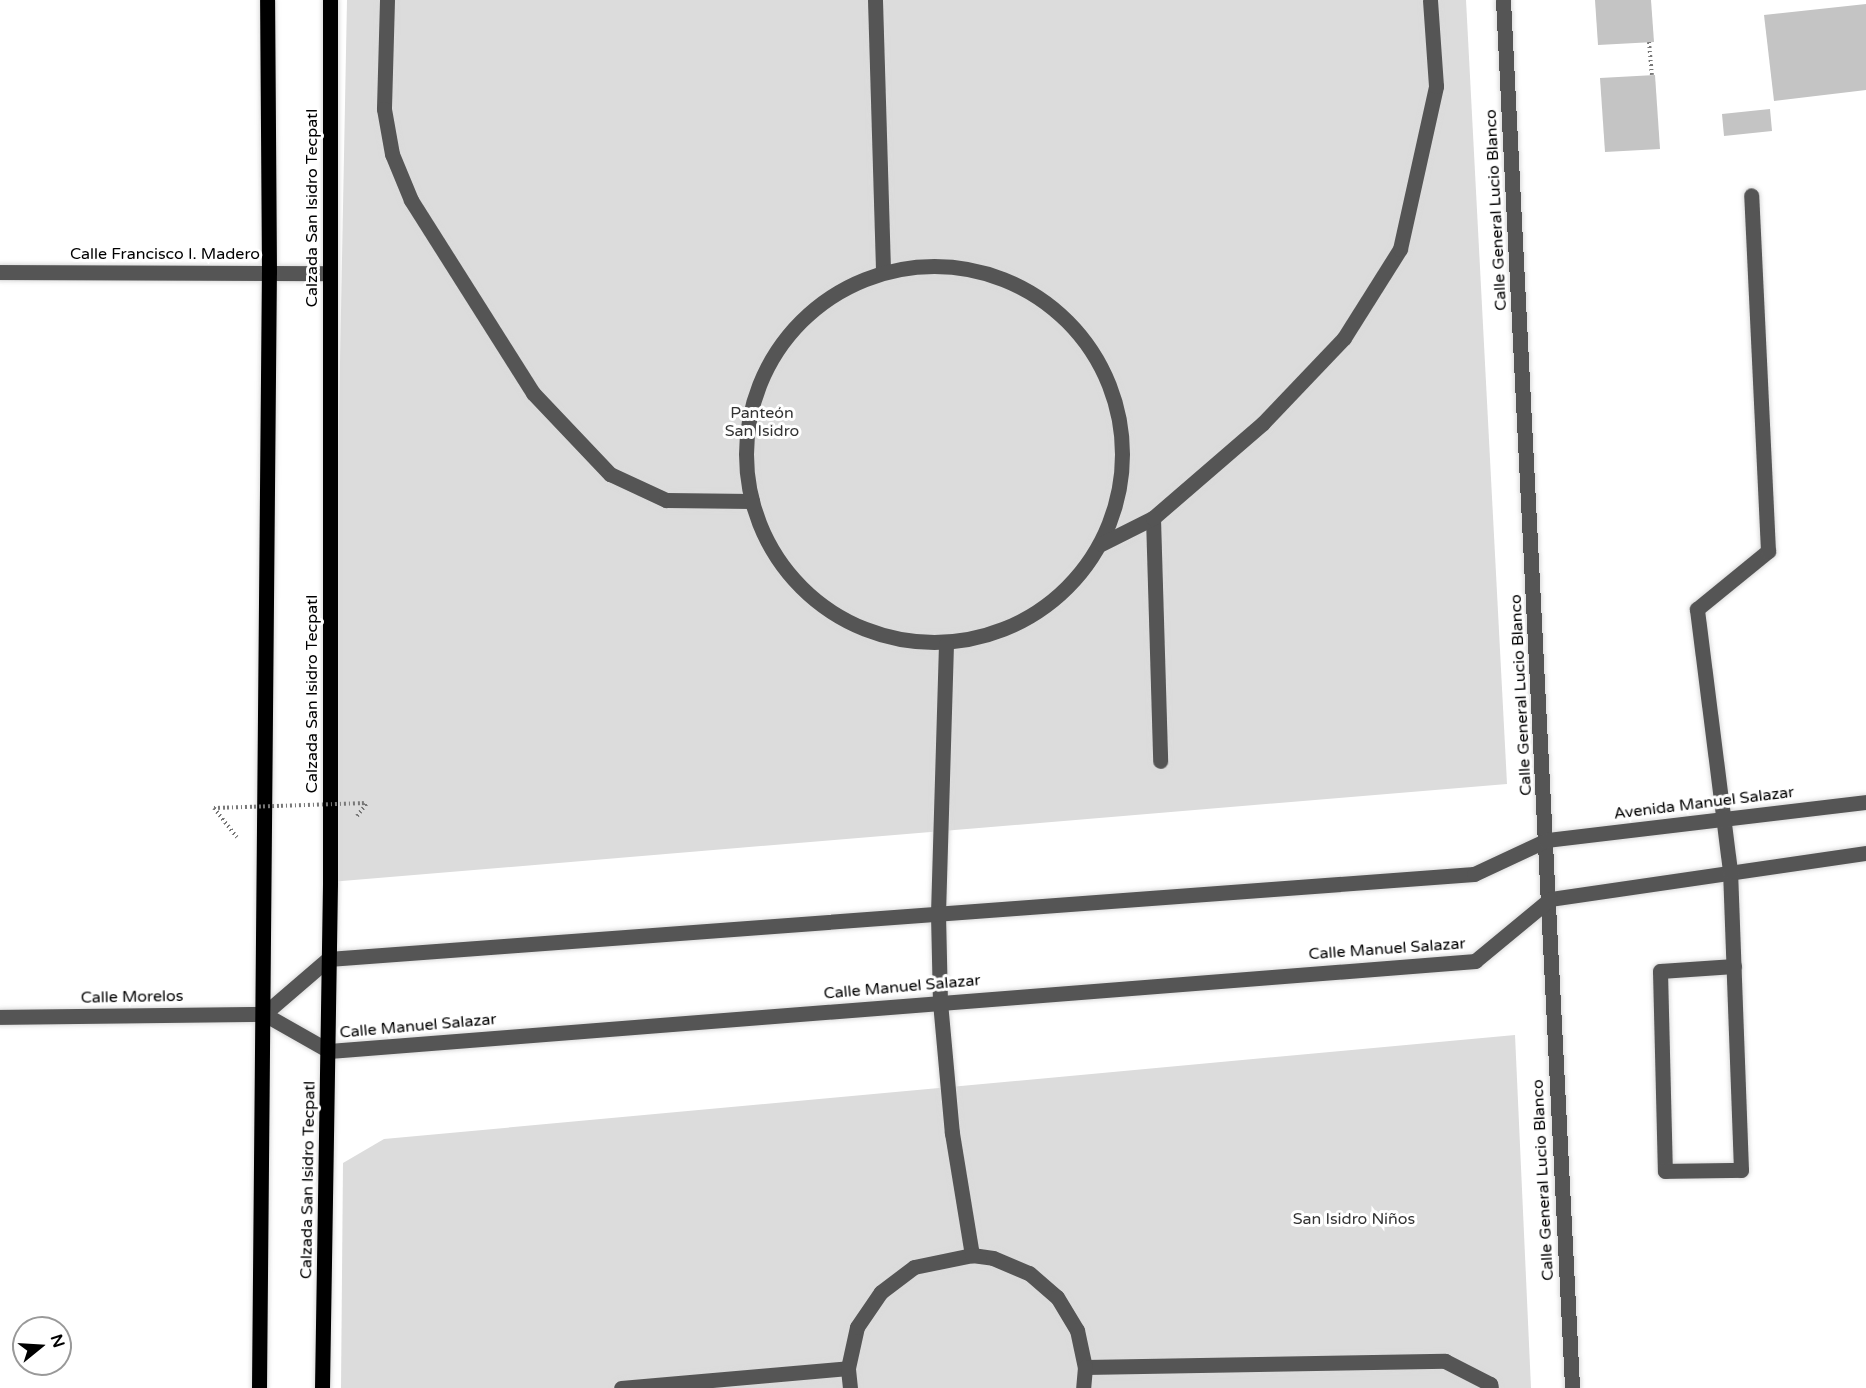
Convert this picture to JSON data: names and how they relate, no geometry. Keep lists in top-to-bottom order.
{
  "streets": {
    "main road": ["Calzada San Isidro Tecpatl"],
    "street": [
      "Calle General Lucio Blanco",
      "Calle Francisco I. Madero",
      "Avenida Manuel Salazar",
      "Calle Manuel Salazar",
      "Calle Morelos"
    ]
  },
  "crossings": [
    ["Calzada San Isidro Tecpatl", "Calle Francisco I. Madero"],
    ["Calzada San Isidro Tecpatl", "Calle Manuel Salazar"],
    ["Calle General Lucio Blanco", "Avenida Manuel Salazar"],
    ["Calle General Lucio Blanco", "Calle Manuel Salazar"],
    ["Calle Manuel Salazar", "Calle Morelos"]
  ],
  "parks": ["Panteón San Isidro", "San Isidro Niños"],
  "north": "right"
}
